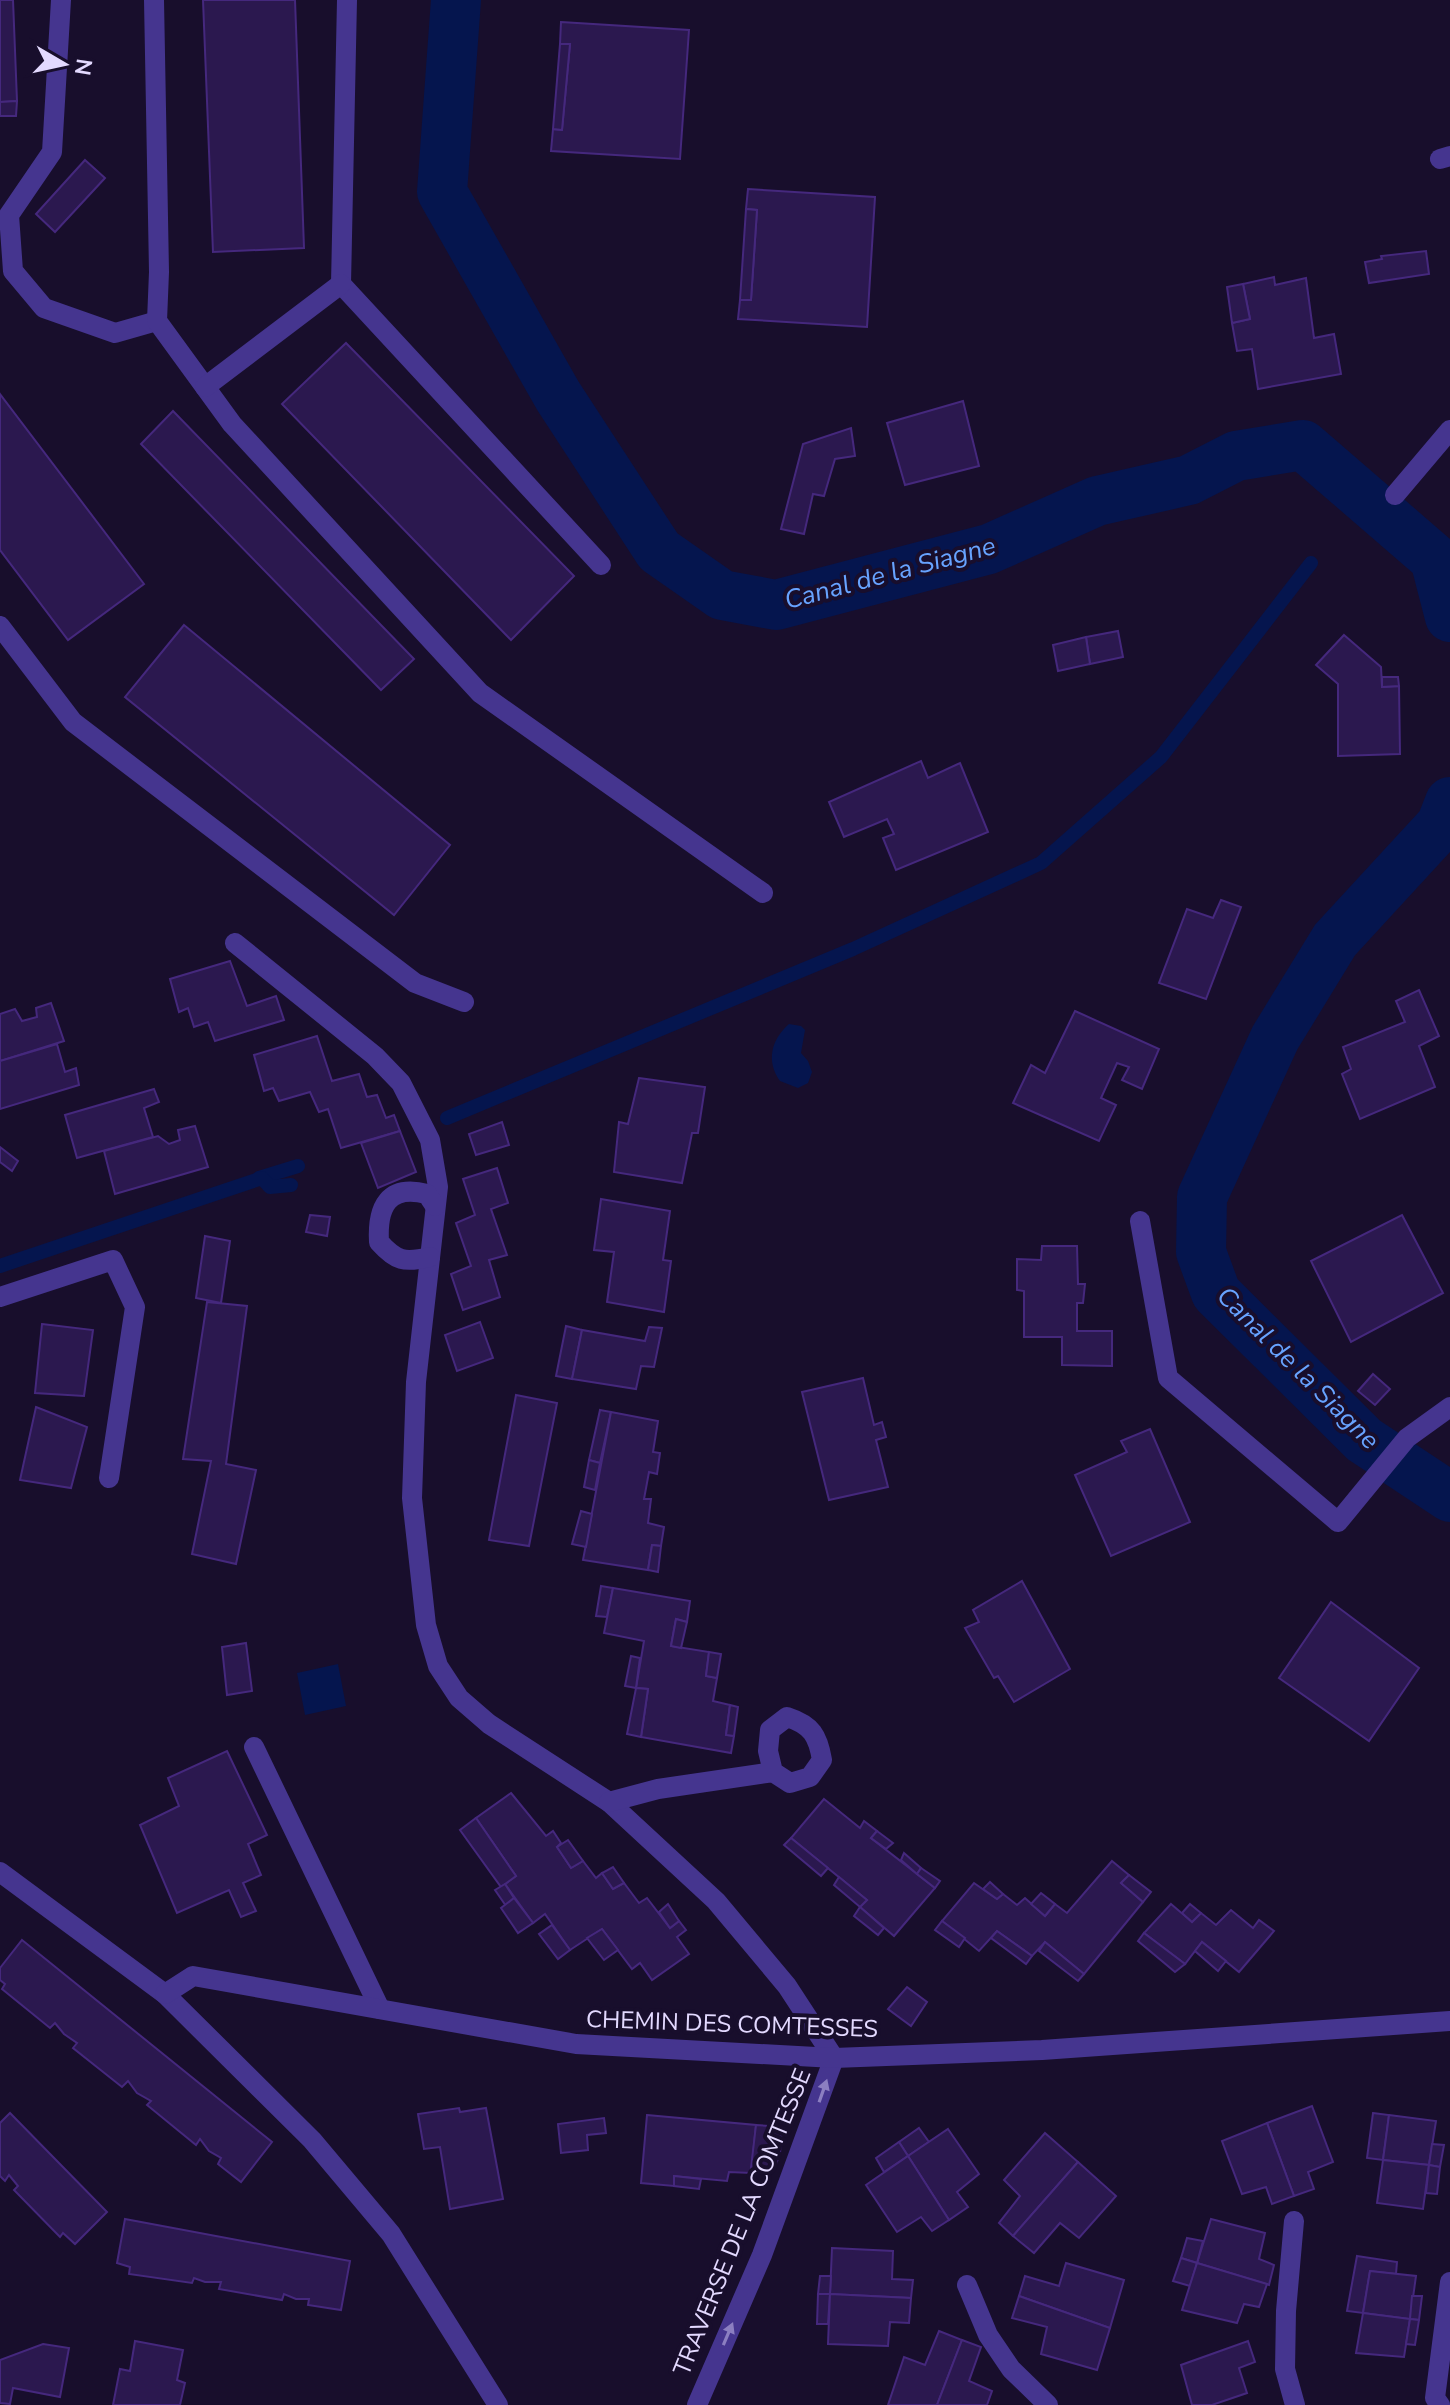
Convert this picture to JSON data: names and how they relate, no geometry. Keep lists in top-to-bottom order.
{
  "streets": {
    "street": ["CHEMIN DES COMTESSES", "TRAVERSE DE LA COMTESSE"]
  },
  "crossings": [
    ["CHEMIN DES COMTESSES", "TRAVERSE DE LA COMTESSE"]
  ],
  "one_way": ["TRAVERSE DE LA COMTESSE"],
  "water": ["Canal de la Siagne"],
  "north": "right"
}
